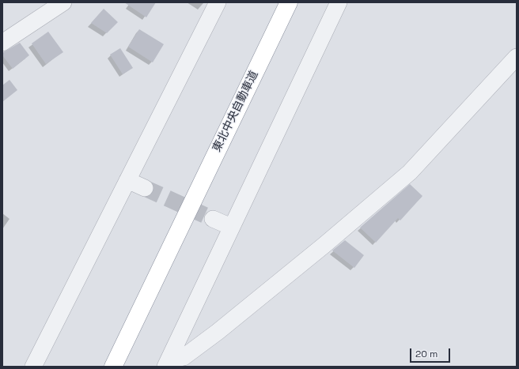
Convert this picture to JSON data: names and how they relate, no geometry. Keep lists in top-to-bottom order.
{
  "streets": {
    "highway": ["東北中央自動車道"]
  },
  "scale_bar": "20 m"
}
